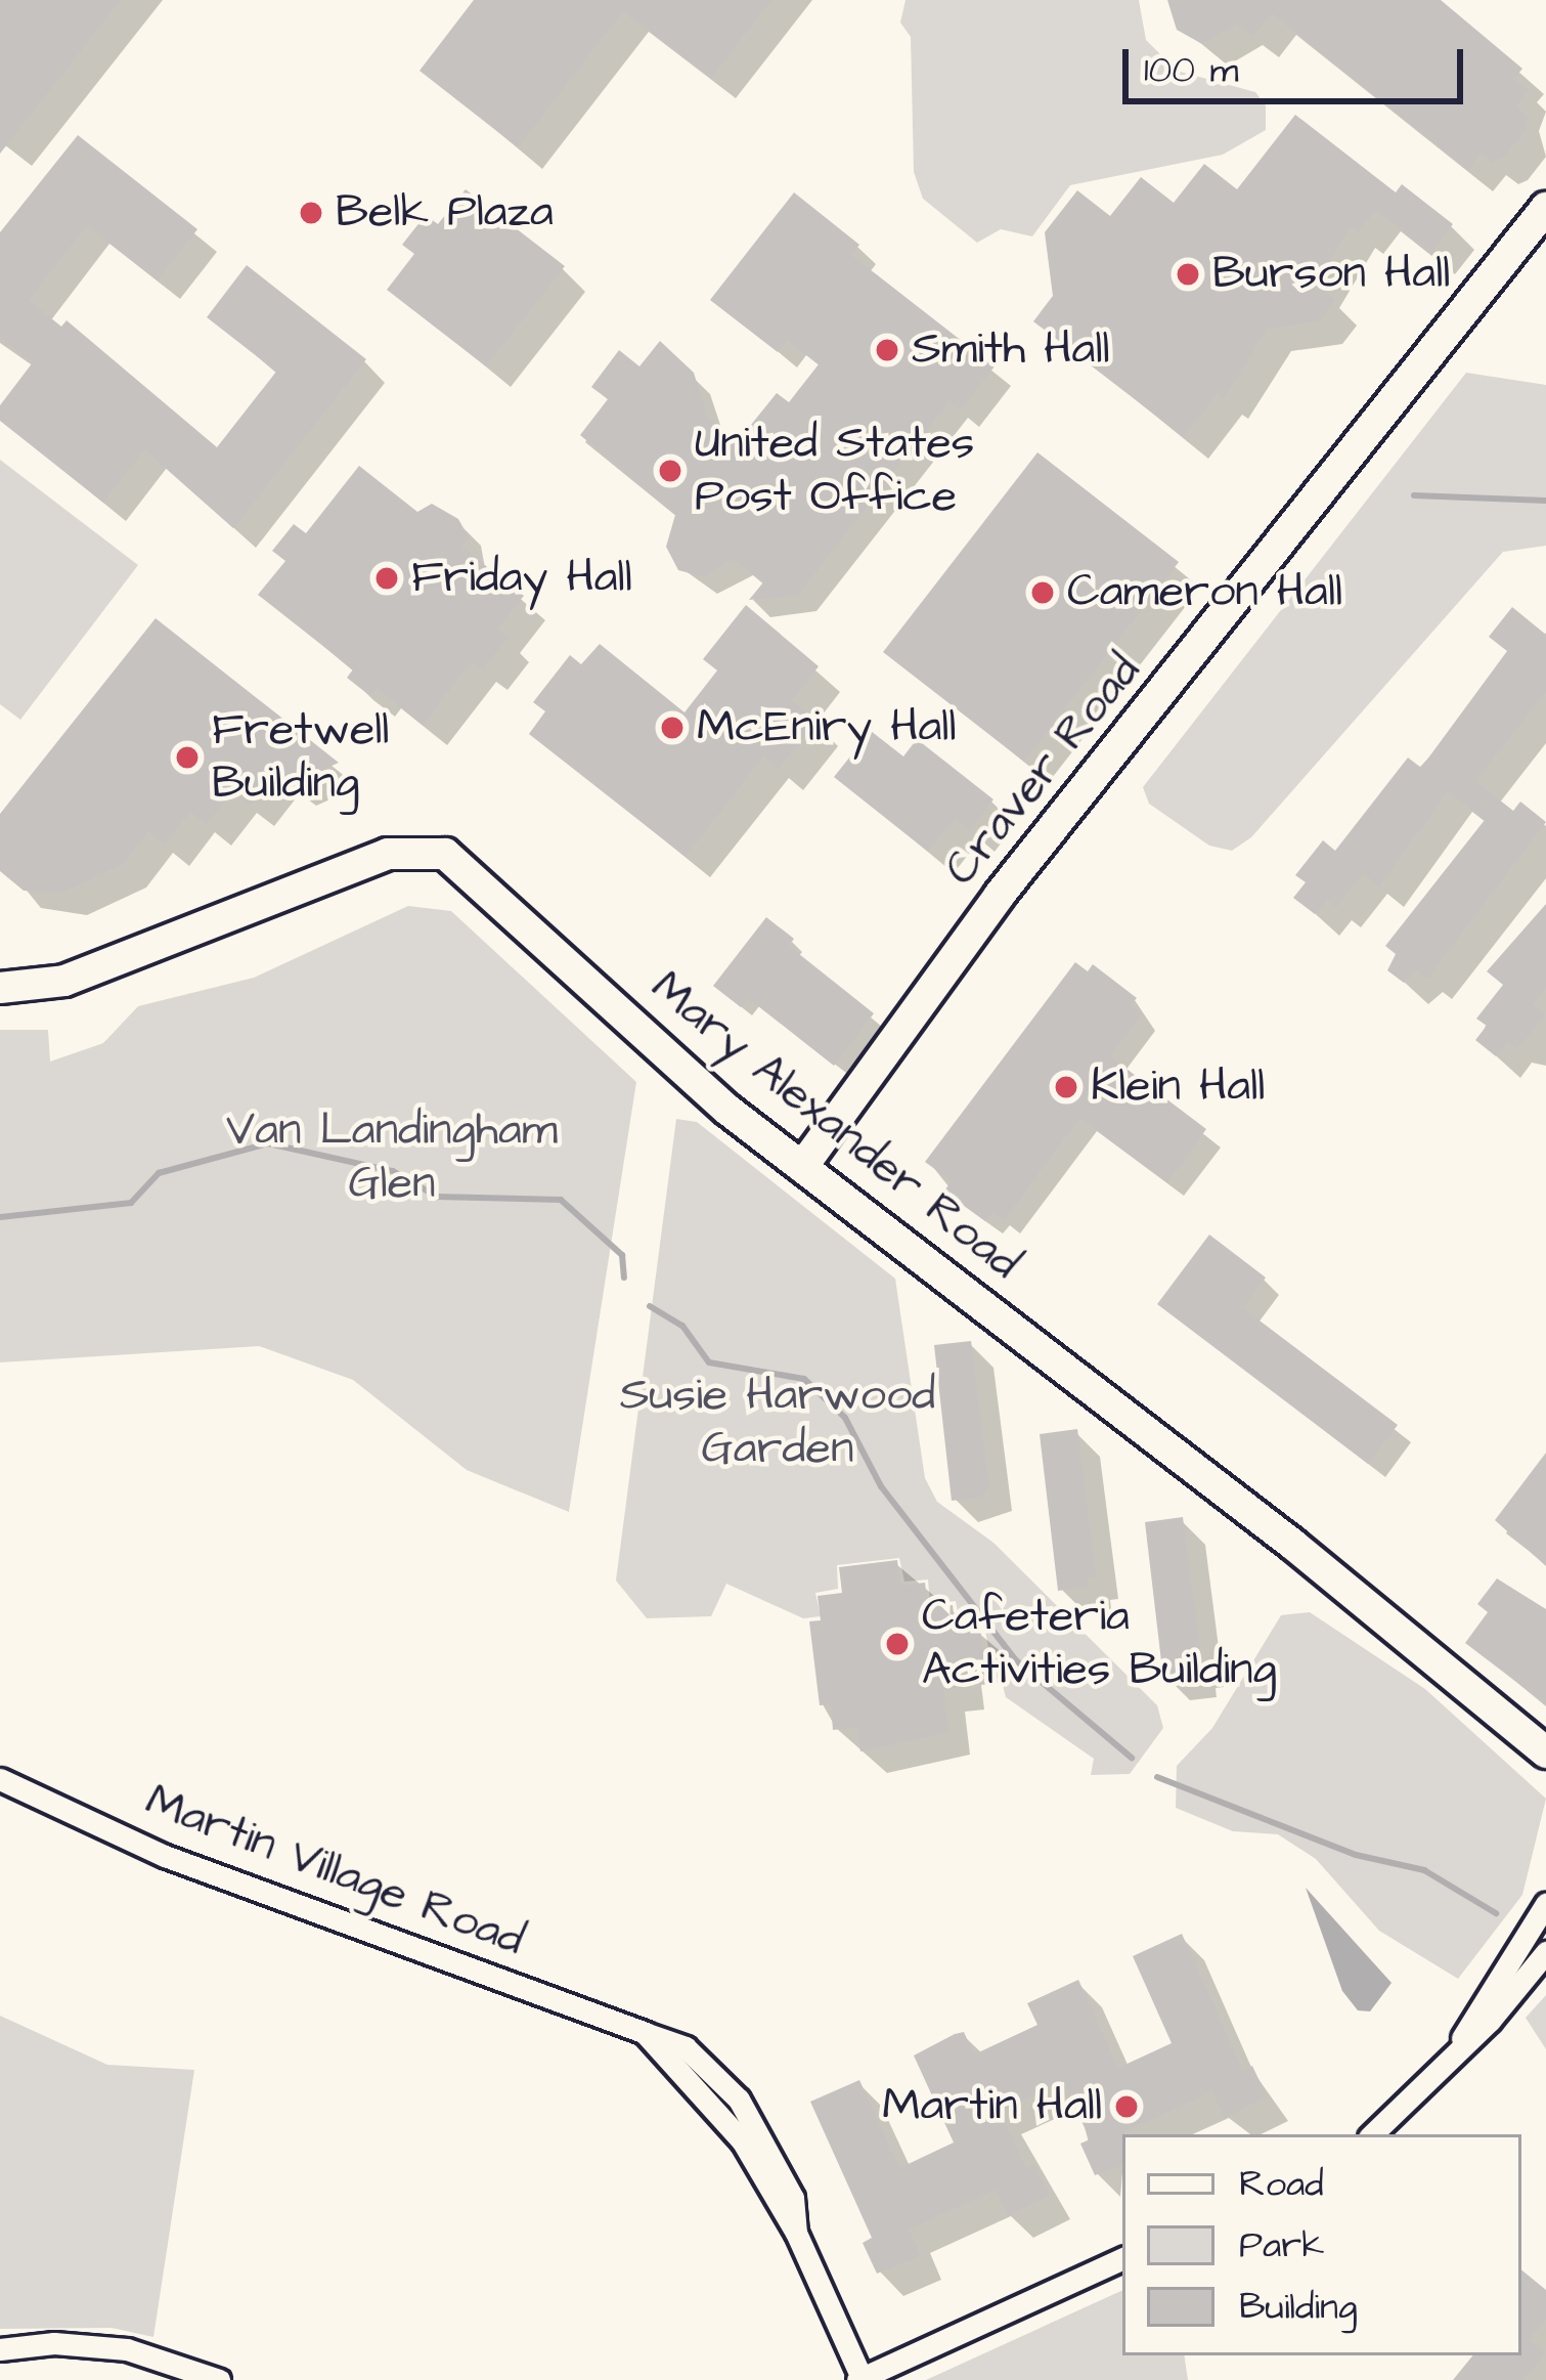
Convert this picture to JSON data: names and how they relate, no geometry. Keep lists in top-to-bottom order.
{
  "streets": {
    "street": ["Craver Road", "Mary Alexander Road", "Martin Village Road"]
  },
  "crossings": [
    ["Craver Road", "Mary Alexander Road"]
  ],
  "parks": ["Van Landingham Glen", "Susie Harwood Garden"],
  "places": [
    "Belk Plaza",
    "Burson Hall",
    "Smith Hall",
    "United States Post Office",
    "Friday Hall",
    "Cameron Hall",
    "McEniry Hall",
    "Fretwell Building",
    "Klein Hall",
    "Cafeteria Activities Building",
    "Martin Hall"
  ],
  "legend": ["Road", "Park", "Building"],
  "scale_bar": "100 m"
}
